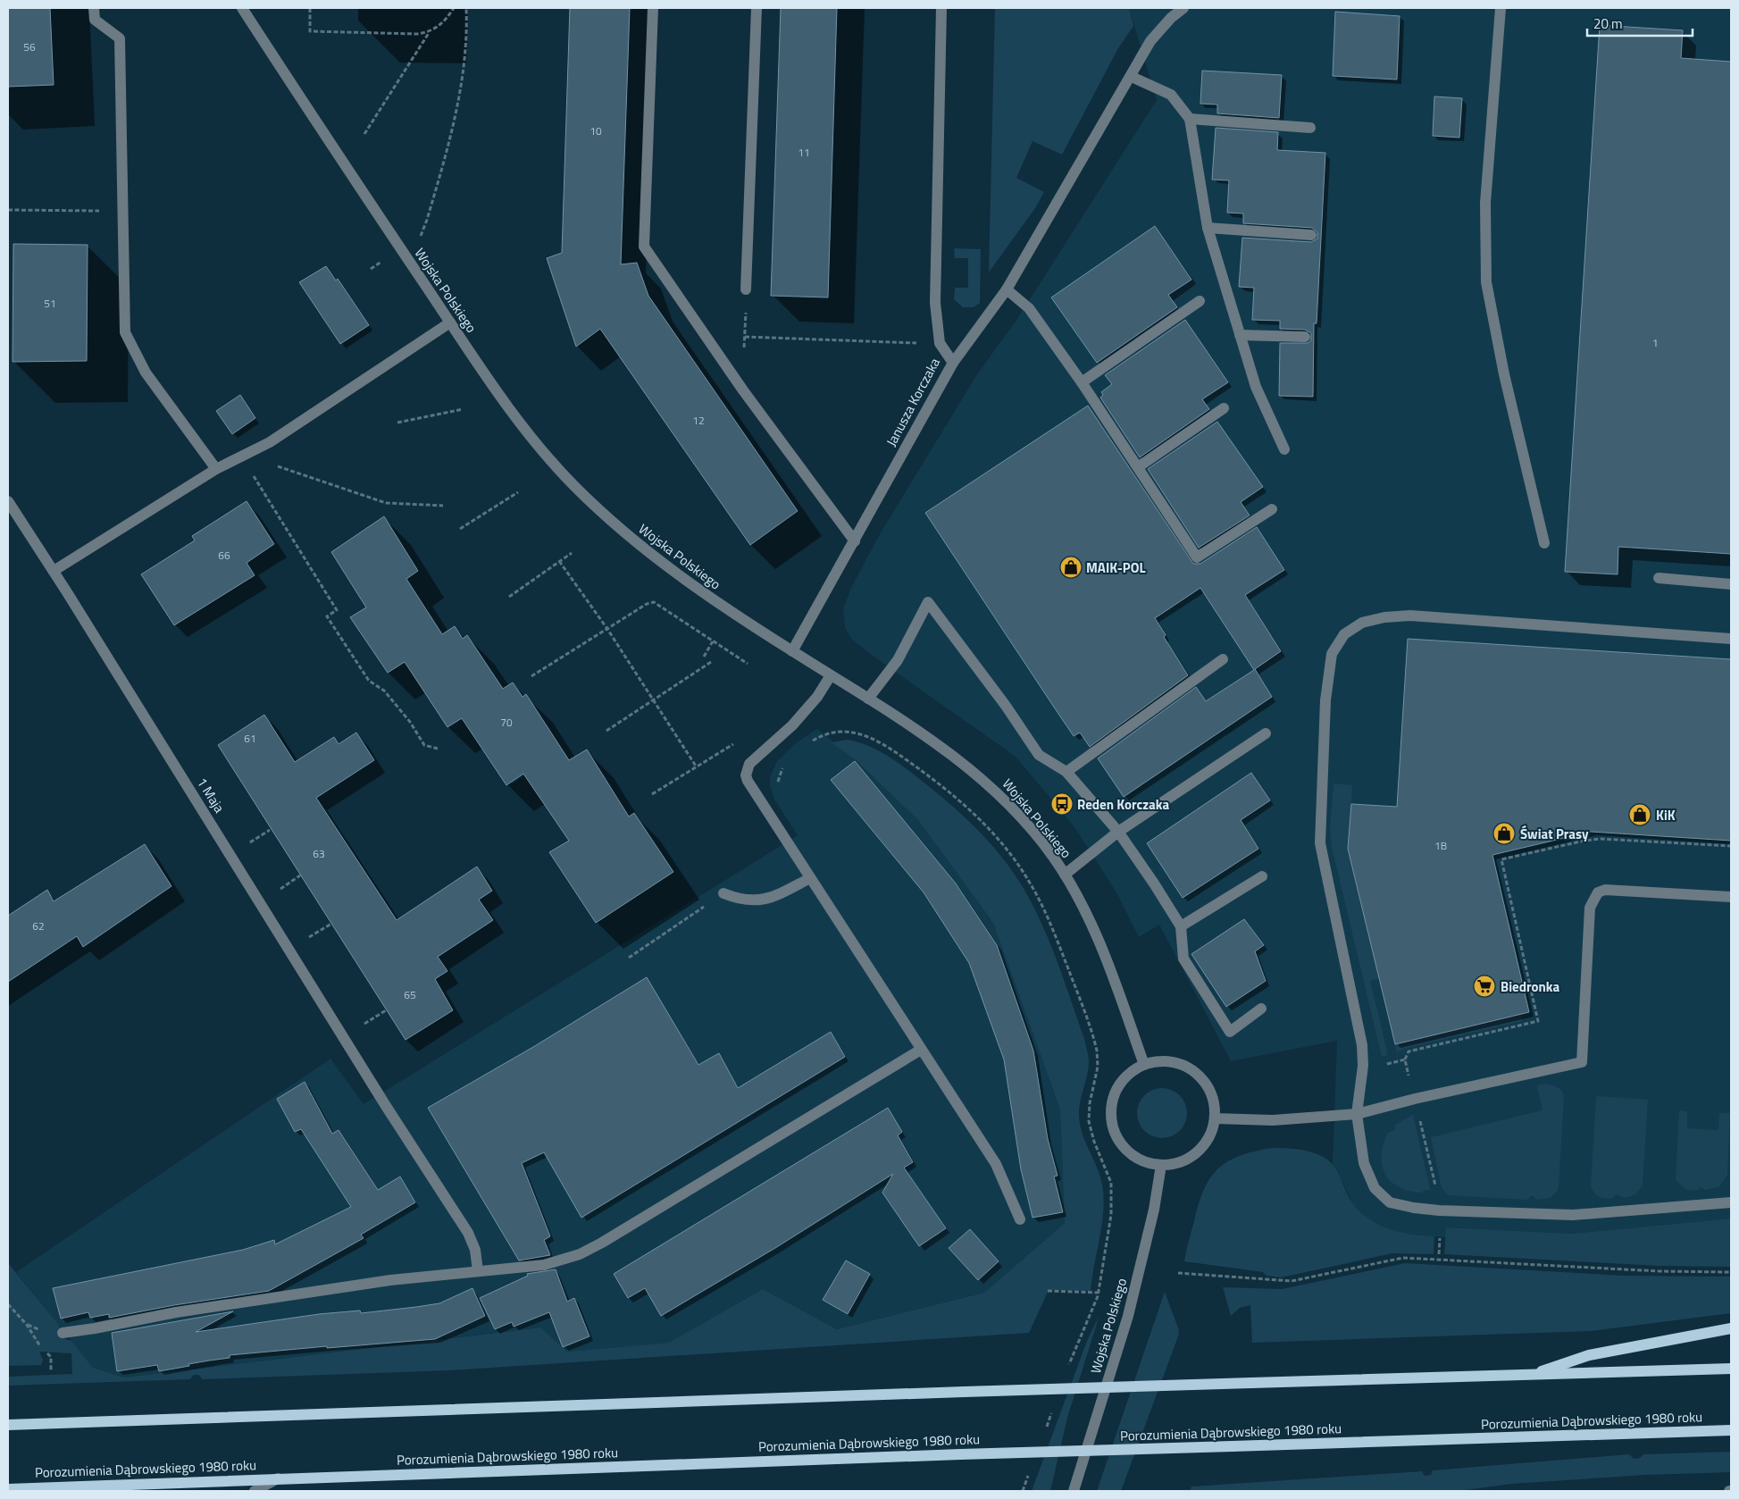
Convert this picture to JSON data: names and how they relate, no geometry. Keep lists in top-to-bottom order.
{
  "streets": {
    "main road": ["Porozumienia Dąbrowskiego 1980 roku"],
    "street": ["Wojska Polskiego", "Janusza Korczaka", "1 Maja"]
  },
  "crossings": [
    ["Wojska Polskiego", "Janusza Korczaka"]
  ],
  "places": {
    "shop": ["MAIK-POL", "KiK", "Świat Prasy"],
    "bus stop": ["Reden Korczaka"],
    "supermarket": ["Biedronka"]
  },
  "house_numbers": [
    "56",
    "10",
    "11",
    "51",
    "1",
    "12",
    "66",
    "70",
    "61",
    "1B",
    "63",
    "62",
    "65"
  ],
  "scale_bar": "20 m"
}
